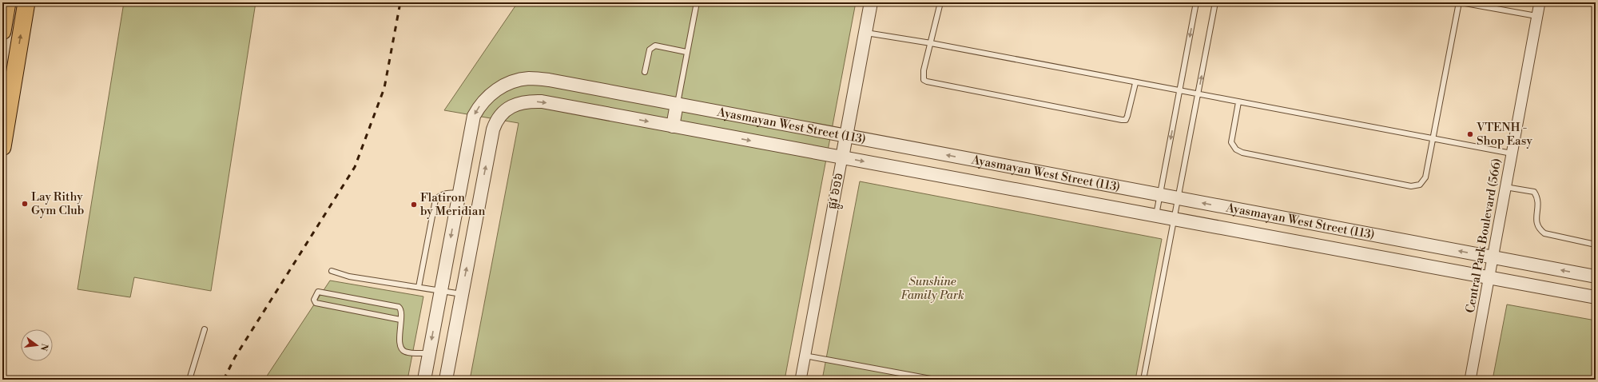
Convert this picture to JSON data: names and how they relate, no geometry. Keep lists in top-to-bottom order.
{
  "streets": {
    "street": ["Ayasmayan West Street (113)", "ផ្លូវ ៦១៦", "Central Park Boulevard (566)"]
  },
  "crossings": [
    ["Ayasmayan West Street (113)", "ផ្លូវ ៦១៦"],
    ["Ayasmayan West Street (113)", "Central Park Boulevard (566)"]
  ],
  "parks": ["Sunshine Family Park"],
  "places": ["VTENH - Shop Easy", "Lay Rithy Gym Club", "Flatiron by Meridian"],
  "north": "right"
}
